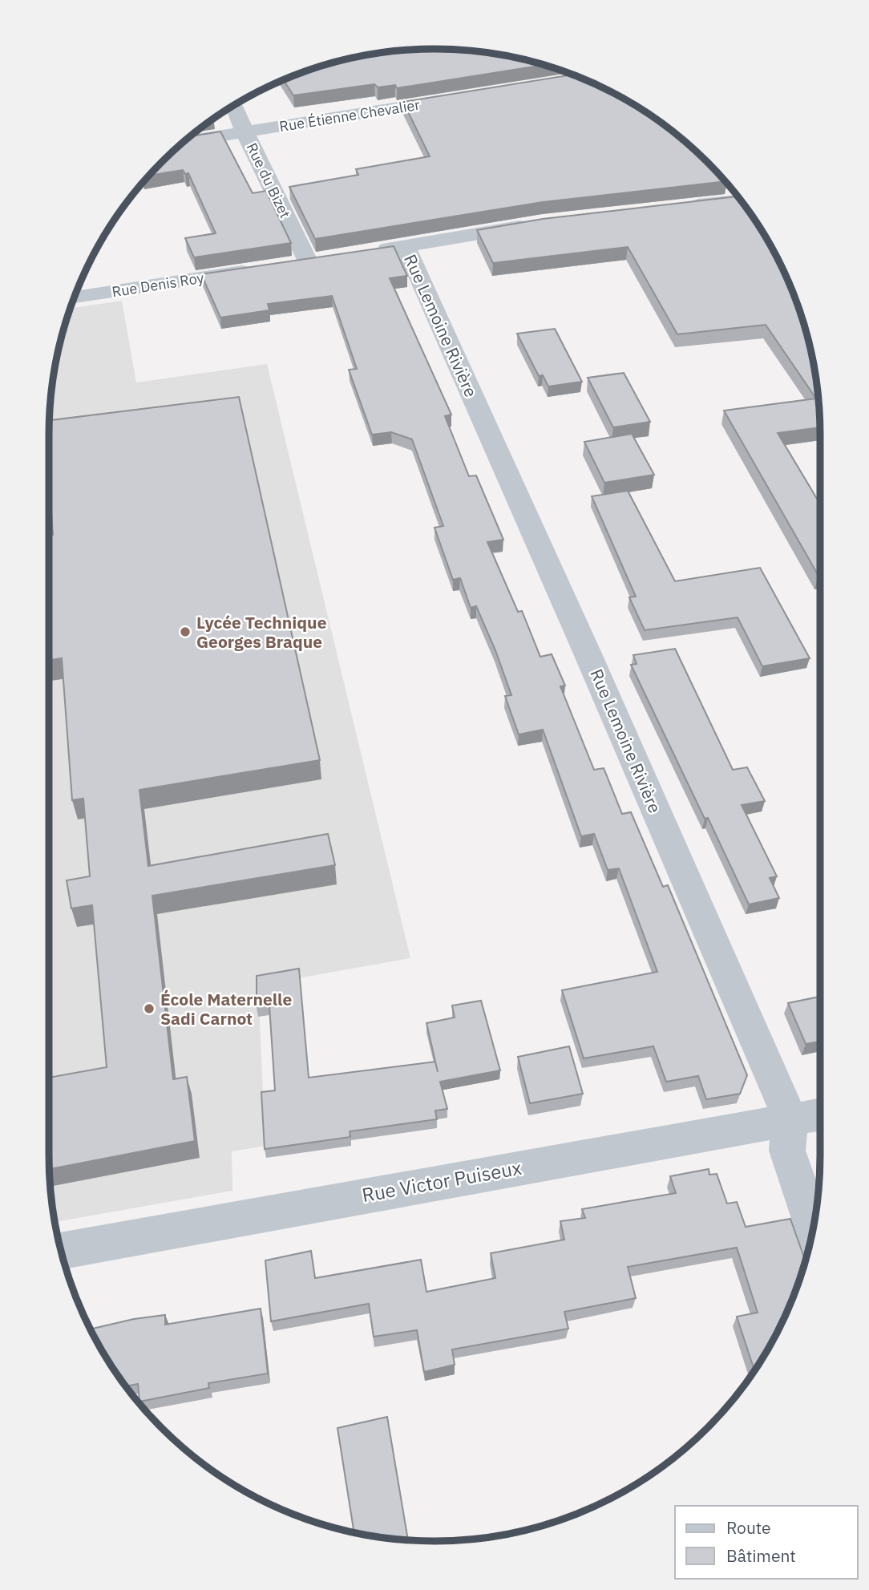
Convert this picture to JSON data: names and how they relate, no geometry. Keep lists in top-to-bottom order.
{
  "streets": {
    "street": [
      "Rue Étienne Chevalier",
      "Rue du Bizet",
      "Rue Denis Roy",
      "Rue Lemoine Rivière",
      "Rue Victor Puiseux"
    ]
  },
  "crossings": [
    ["Rue Étienne Chevalier", "Rue du Bizet"],
    ["Rue Lemoine Rivière", "Rue Victor Puiseux"]
  ],
  "places": ["Lycée Technique Georges Braque", "École Maternelle Sadi Carnot"],
  "legend": ["Route", "Bâtiment"]
}
